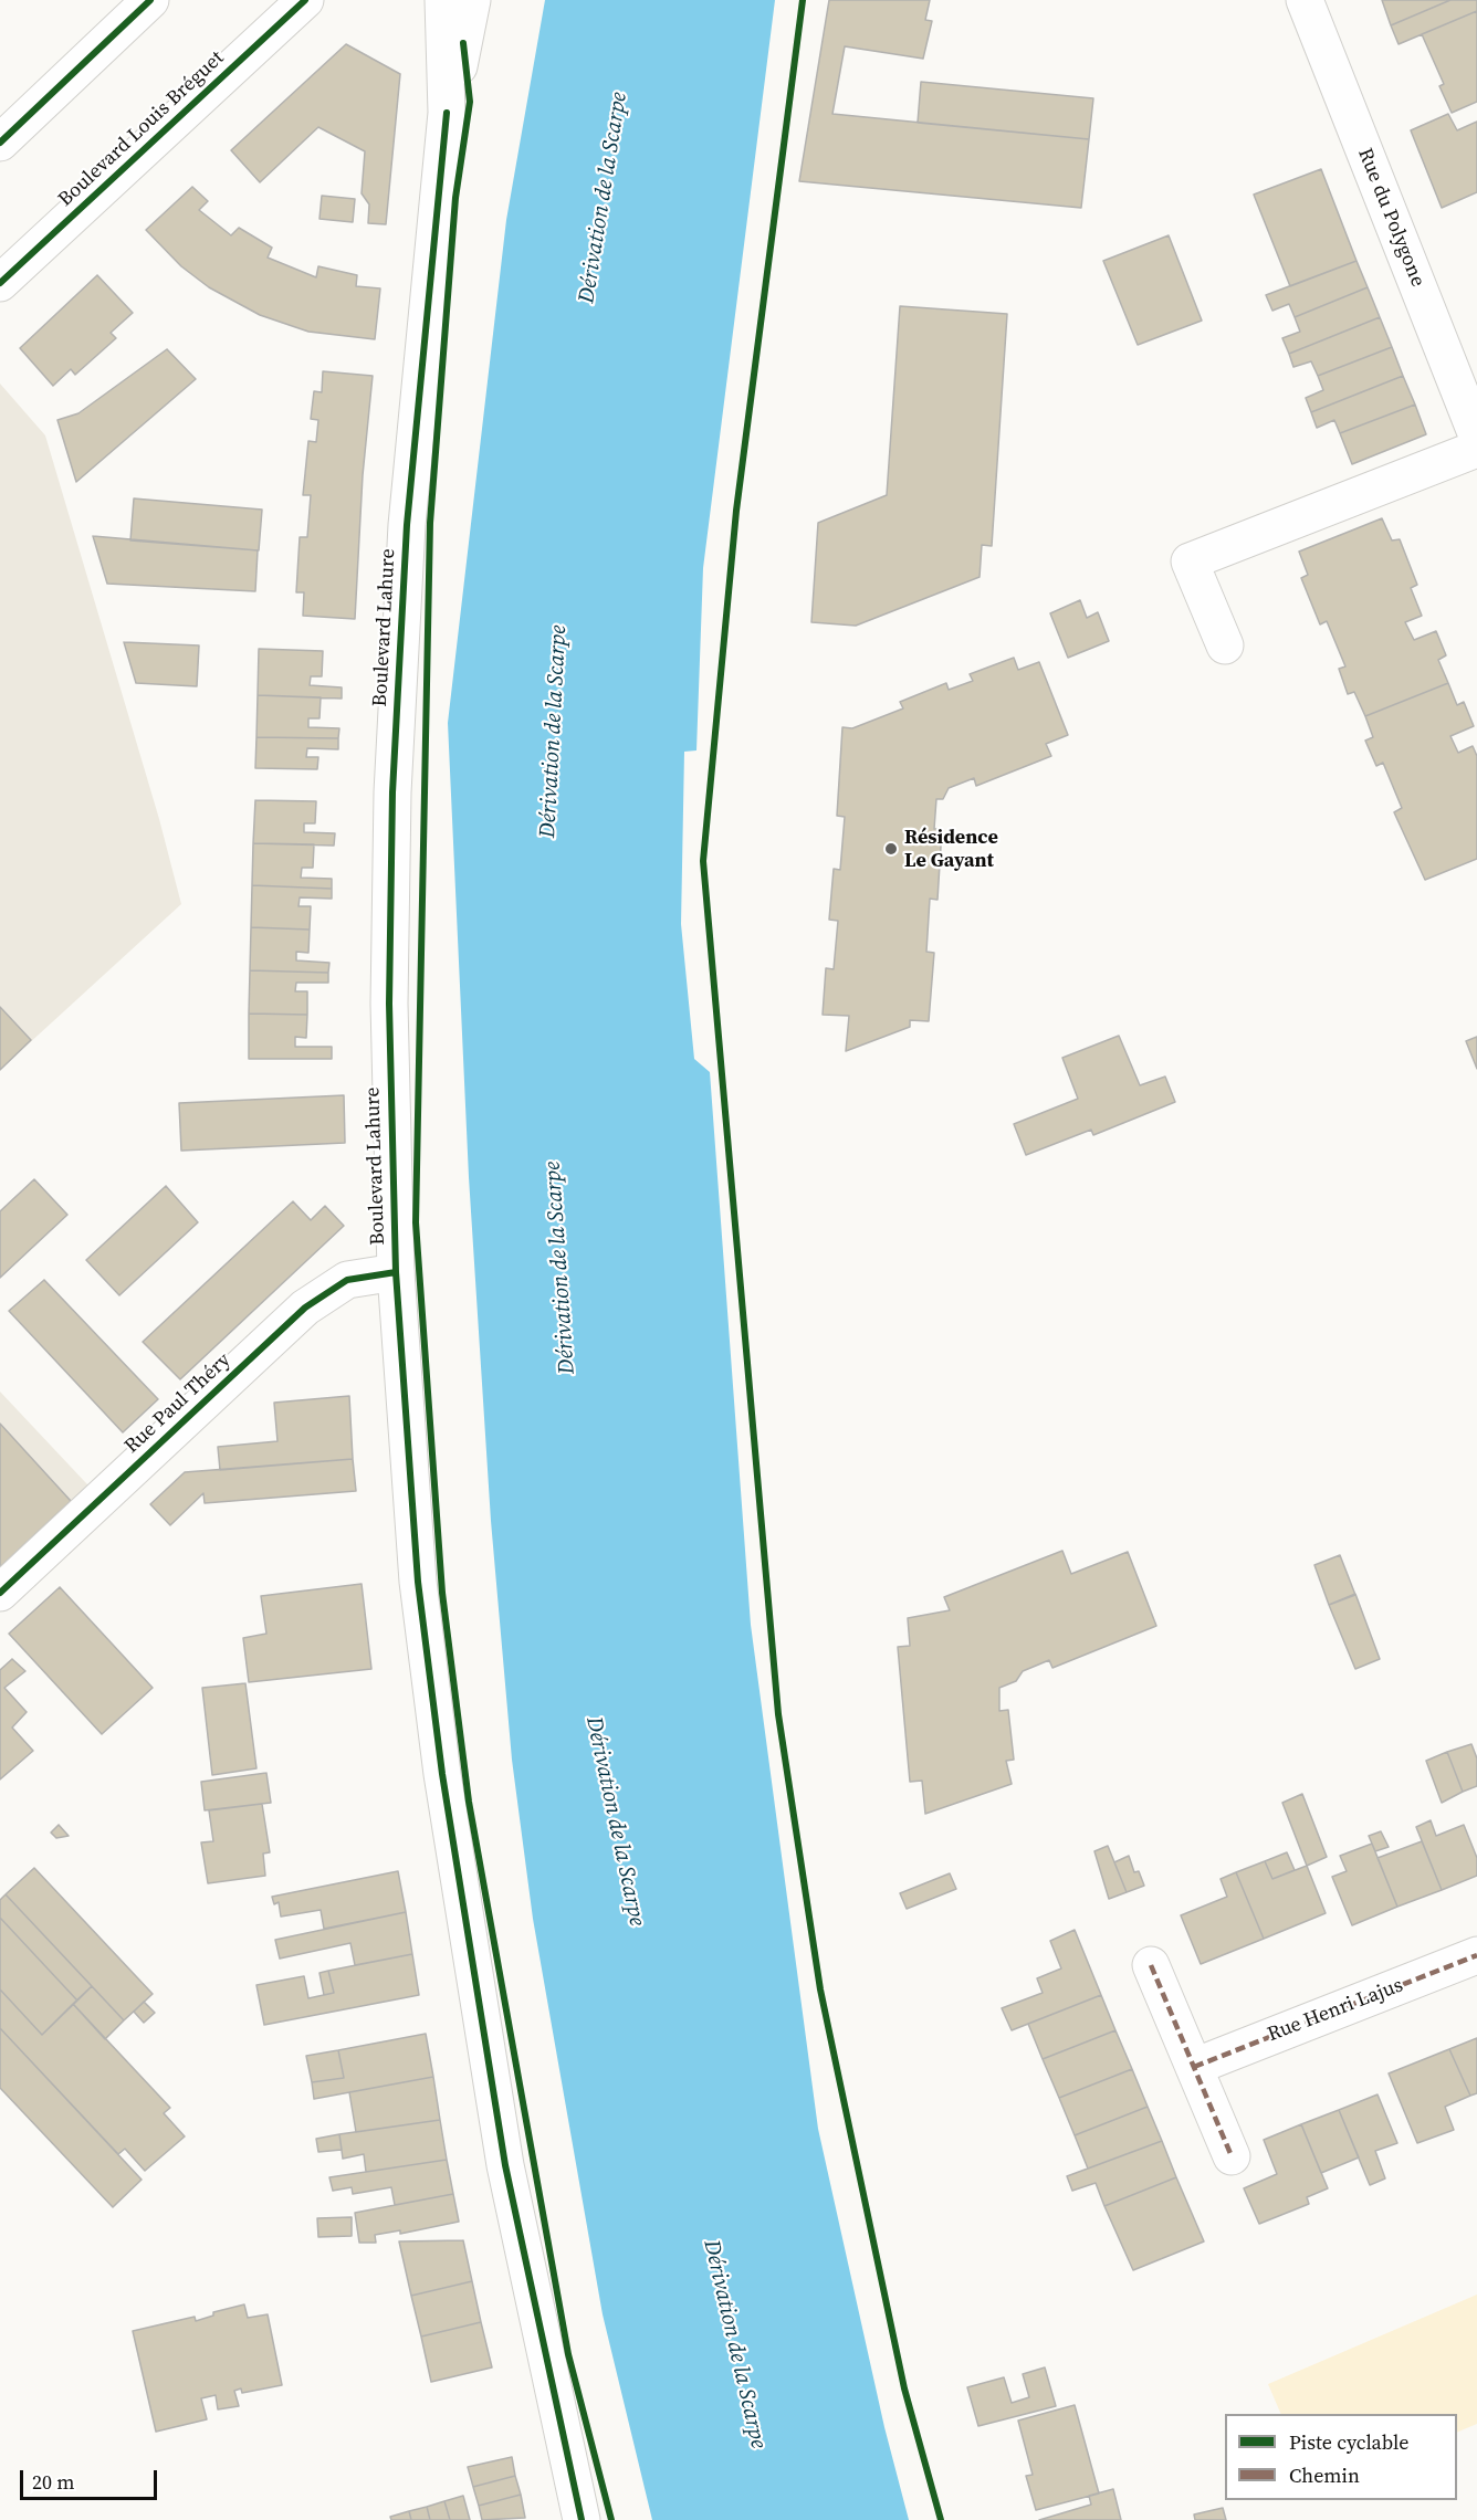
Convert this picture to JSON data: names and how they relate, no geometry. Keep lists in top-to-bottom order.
{
  "streets": {
    "main road": [
      "Boulevard Louis Bréguet",
      "Rue du Polygone",
      "Boulevard Lahure",
      "Rue Paul Théry",
      "Rue Henri Lajus"
    ]
  },
  "crossings": [
    ["Boulevard Lahure", "Rue Paul Théry"]
  ],
  "water": ["Dérivation de la Scarpe"],
  "places": ["Résidence Le Gayant"],
  "legend": ["Piste cyclable", "Chemin"],
  "scale_bar": "20 m"
}
